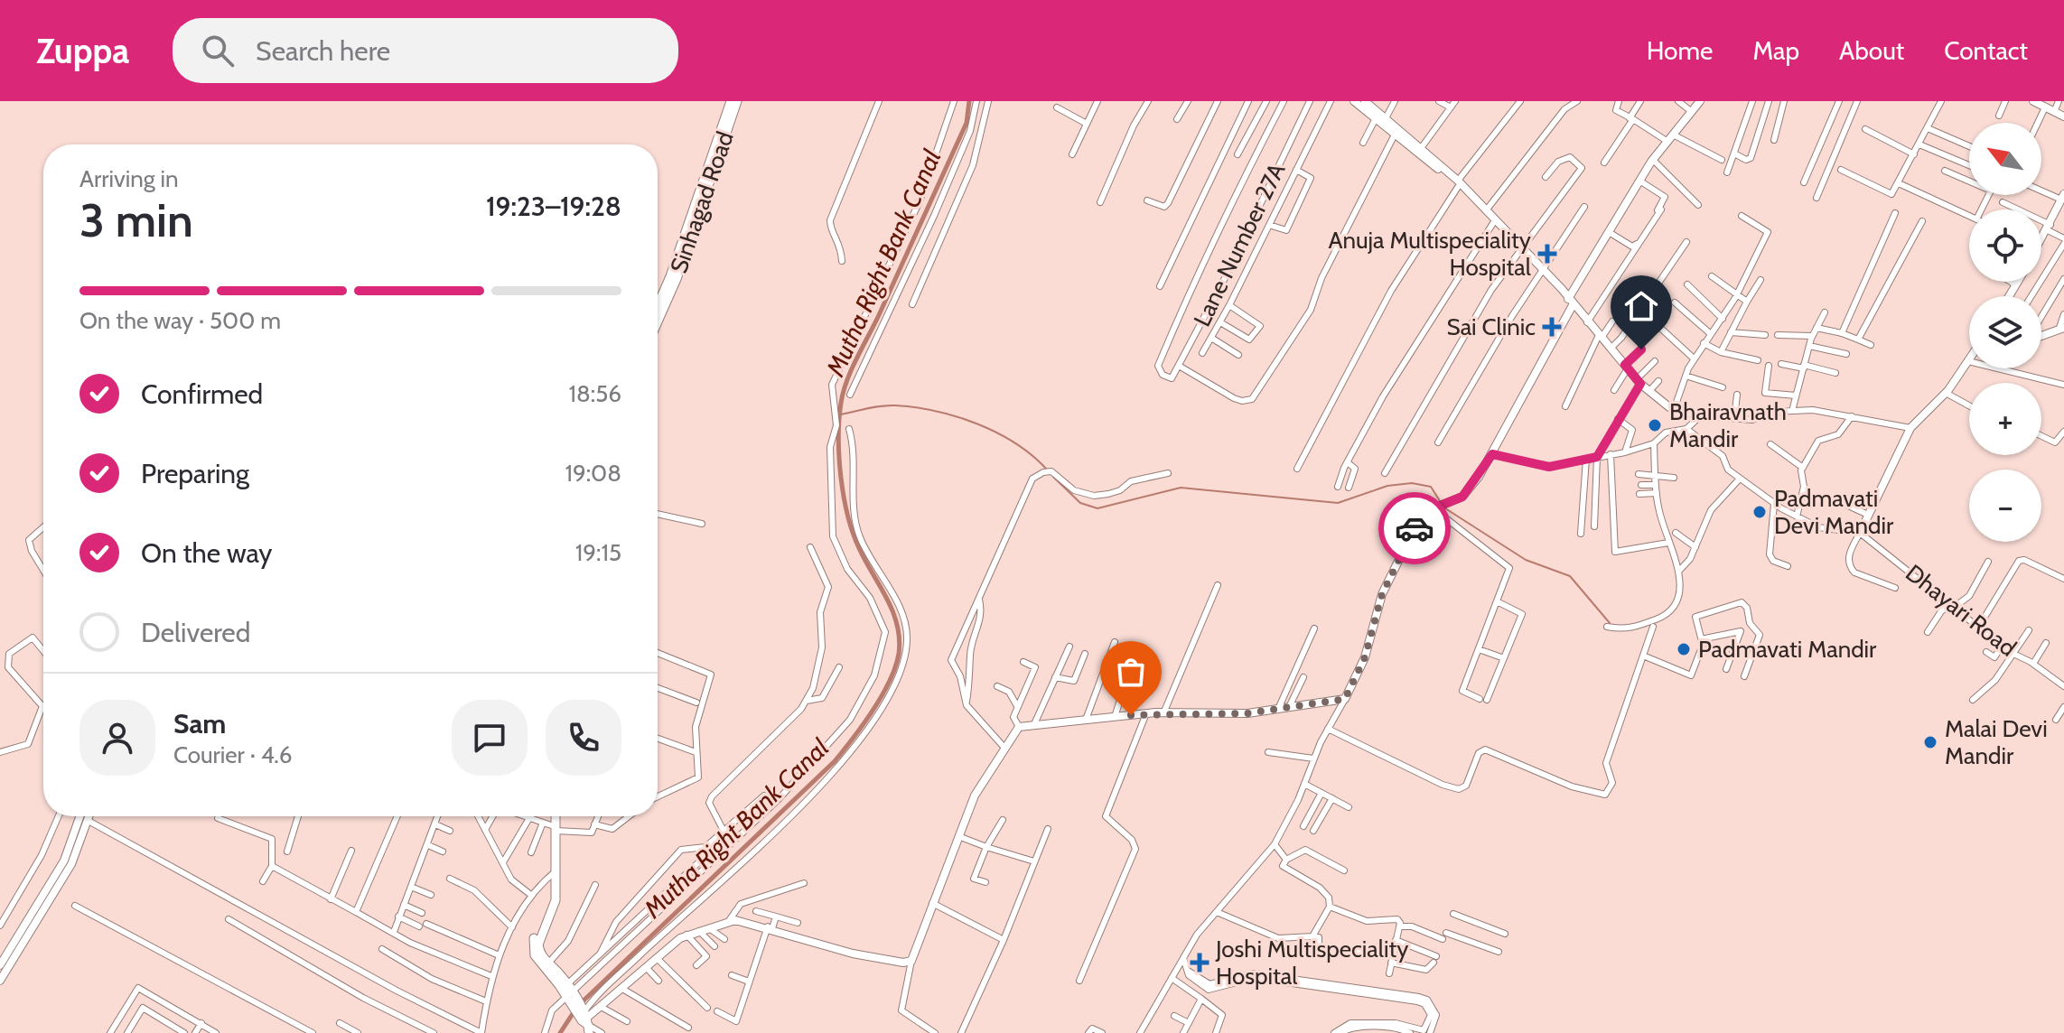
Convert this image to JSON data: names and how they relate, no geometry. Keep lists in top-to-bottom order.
{
  "streets": {
    "main road": ["Sinhagad Road"],
    "street": ["Lane Number 27A", "Dhayari Road"]
  },
  "water": ["Mutha Right Bank Canal"],
  "places": {
    "health": ["Anuja Multispeciality Hospital", "Sai Clinic", "Joshi Multispeciality Hospital"],
    "other": [
      "Bhairavnath Mandir",
      "Padmavati Devi Mandir",
      "Padmavati Mandir",
      "Malai Devi Mandir"
    ]
  },
  "north": "top left",
  "page": {
    "header": "Zuppa",
    "search": "Search here",
    "nav": [
      "Home",
      "Map",
      "About",
      "Contact"
    ],
    "map_buttons": ["+", "−"],
    "heading": ["3 min", "Arriving in", "19:23–19:28"],
    "panel": ["Sam", "Courier · 4.6"],
    "bar": "On the way · 500 m",
    "list": [
      ["Confirmed", "18:56"],
      ["Preparing", "19:08"],
      ["On the way", "19:15"],
      "Delivered"
    ]
  }
}
